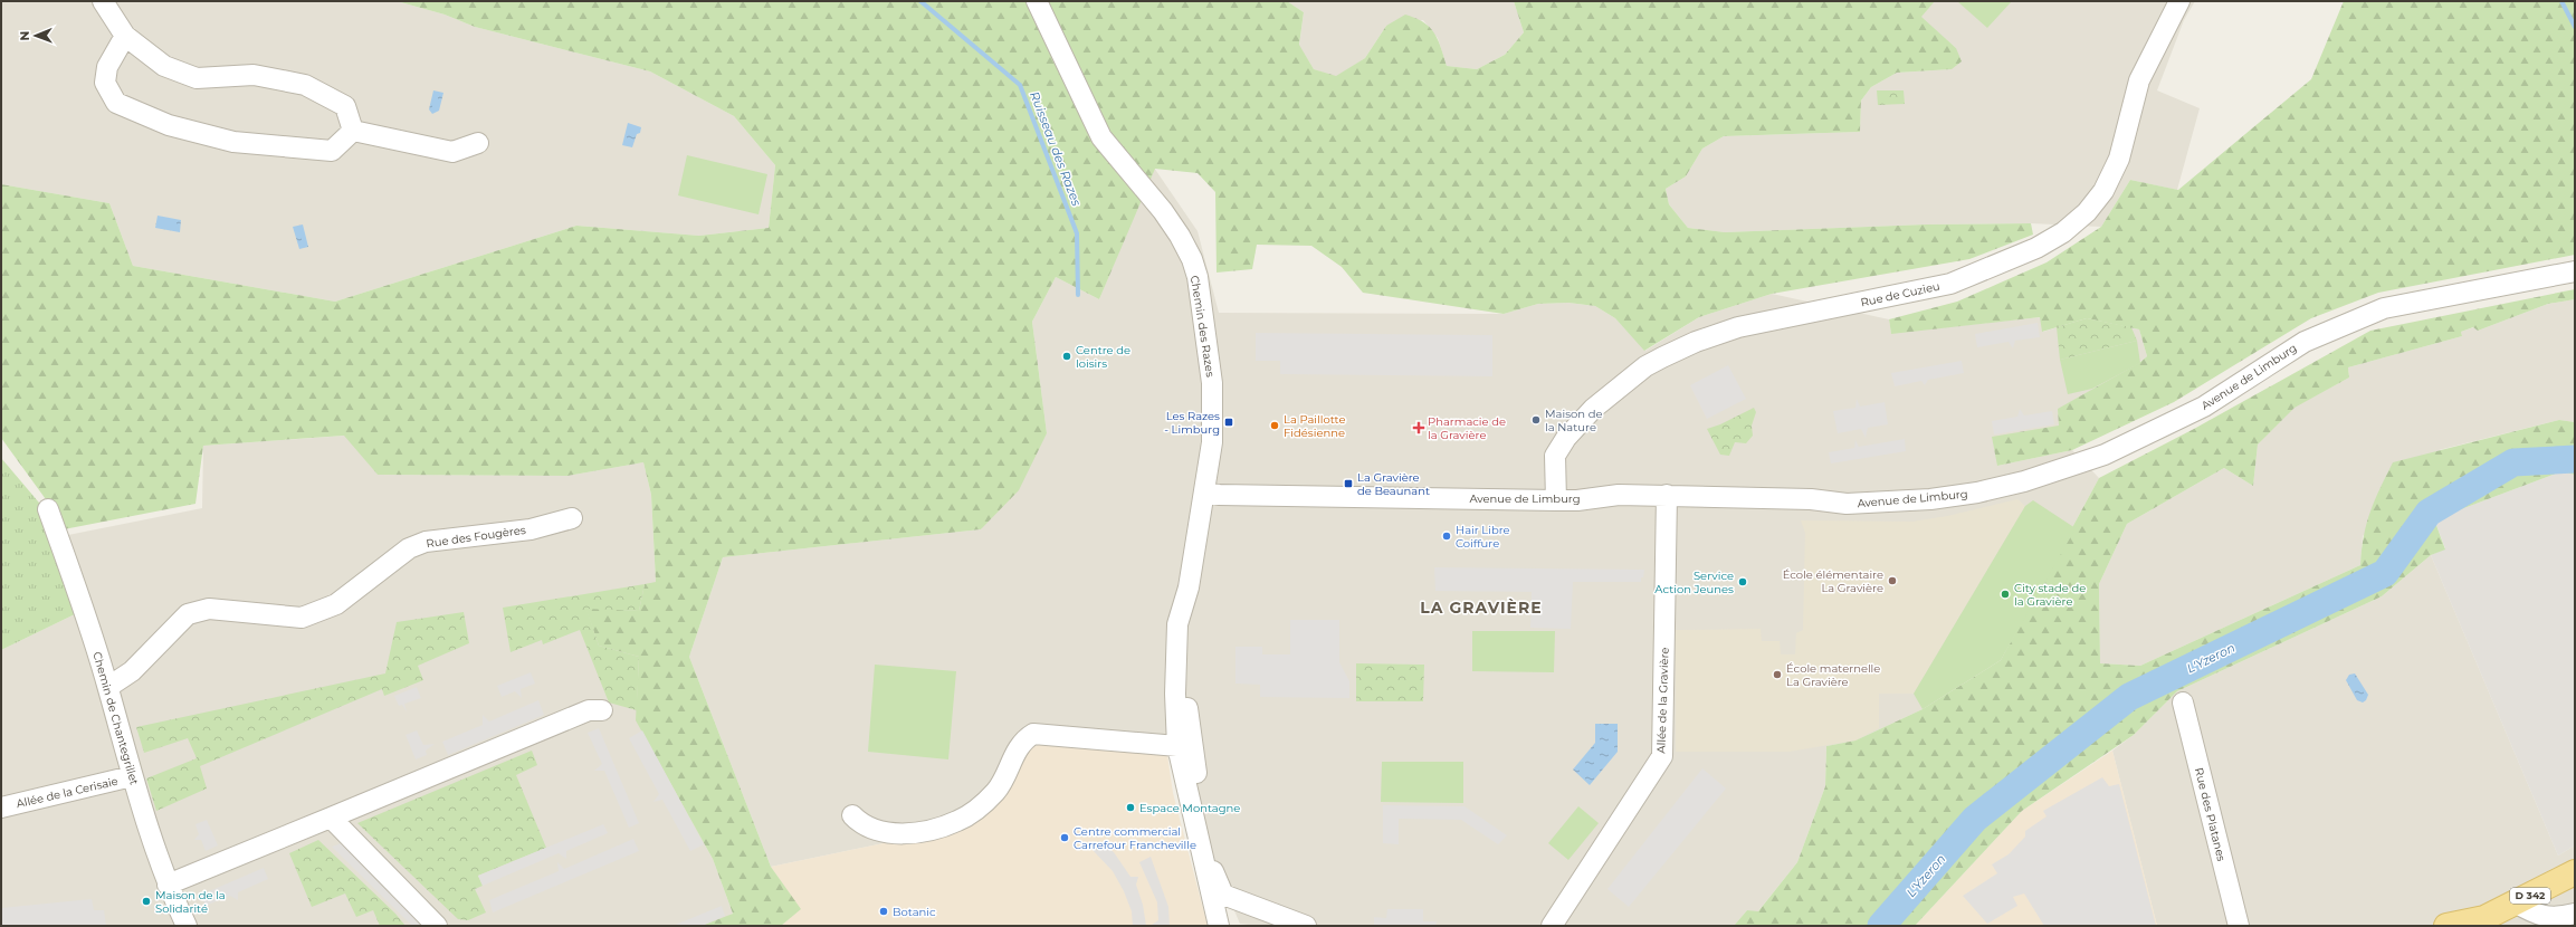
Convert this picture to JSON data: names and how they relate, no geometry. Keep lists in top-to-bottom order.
{
  "streets": {
    "main road": ["D 342"],
    "street": [
      "Rue de Cuzieu",
      "Chemin des Razes",
      "Avenue de Limburg",
      "Rue des Fougères",
      "Allée de la Gravière",
      "Chemin de Chantegrillet",
      "Allée de la Cerisaie",
      "Rue des Platanes"
    ]
  },
  "crossings": [
    ["Rue de Cuzieu", "Avenue de Limburg"],
    ["Chemin des Razes", "Avenue de Limburg"],
    ["Avenue de Limburg", "Allée de la Gravière"],
    ["Rue des Fougères", "Chemin de Chantegrillet"],
    ["Chemin de Chantegrillet", "Allée de la Cerisaie"]
  ],
  "districts": ["LA GRAVIÈRE"],
  "water": ["Ruisseau des Razes", "L'Yzeron"],
  "places": {
    "other": [
      "Centre de loisirs",
      "Maison de la Nature",
      "La Paillotte Fidésienne",
      "Hair Libre Coiffure",
      "École élémentaire La Gravière",
      "Service Action Jeunes",
      "City stade de la Gravière",
      "École maternelle La Gravière",
      "Espace Montagne",
      "Centre commercial Carrefour Francheville",
      "Maison de la Solidarité",
      "Botanic"
    ],
    "transit": ["Les Razes - Limburg", "La Gravière de Beaunant"],
    "health": ["Pharmacie de la Gravière"]
  },
  "north": "left"
}
